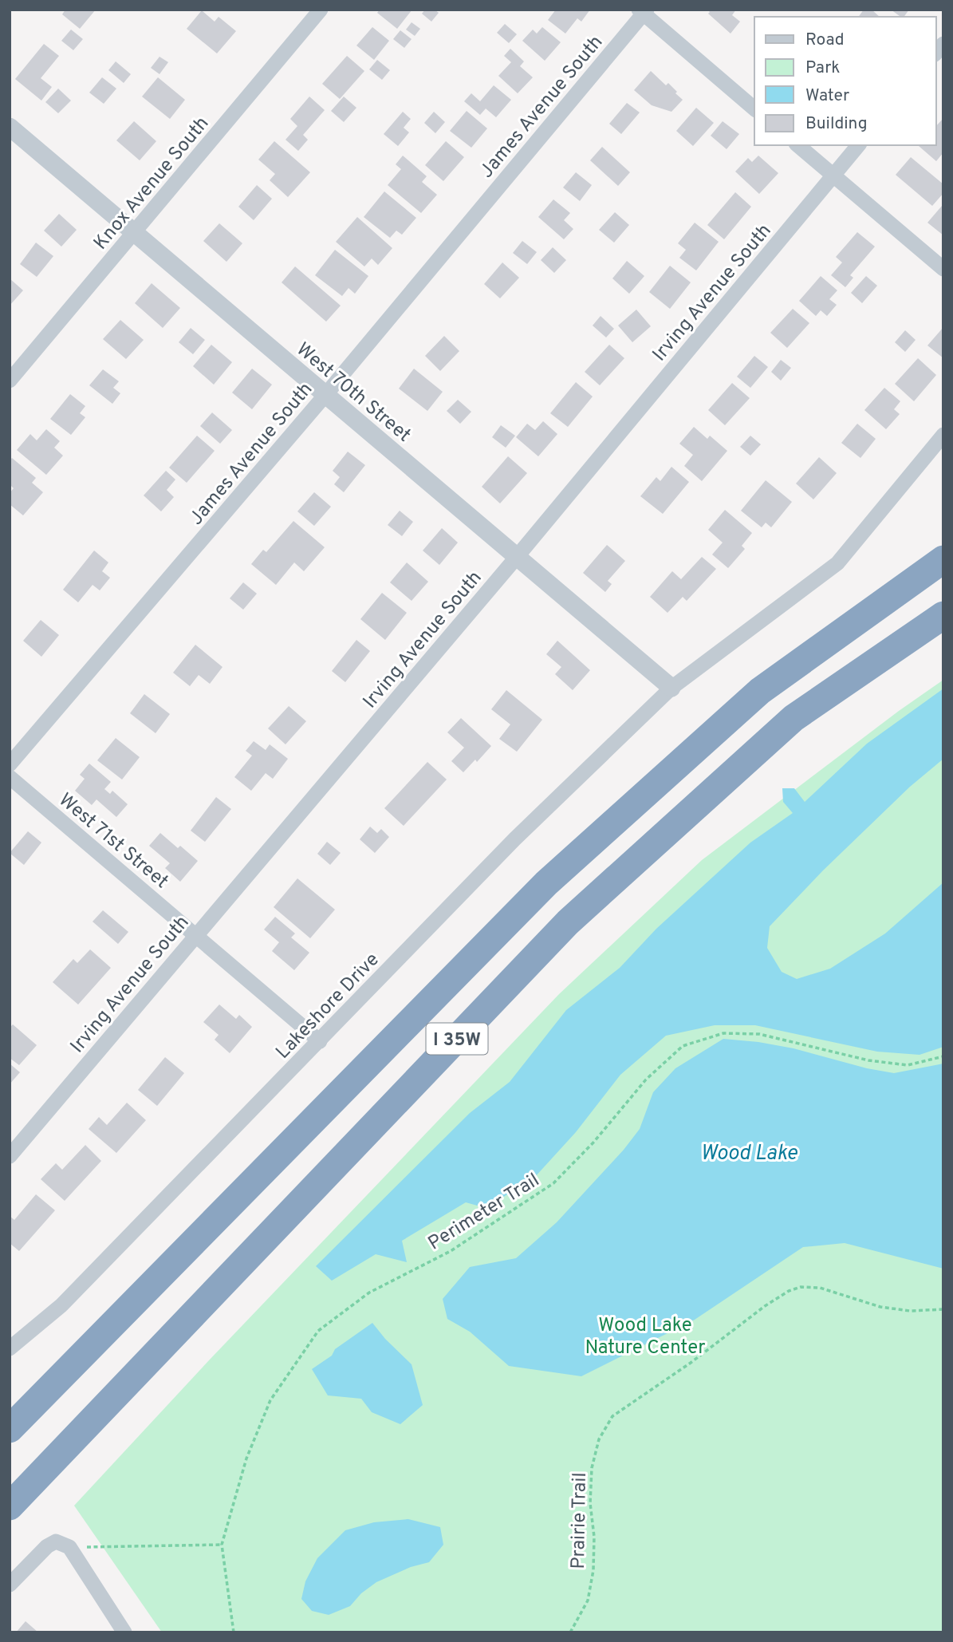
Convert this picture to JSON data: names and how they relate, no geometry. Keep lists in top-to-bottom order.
{
  "streets": {
    "highway": ["I 35W"],
    "street": [
      "James Avenue South",
      "Knox Avenue South",
      "Irving Avenue South",
      "West 70th Street",
      "West 71st Street",
      "Lakeshore Drive"
    ],
    "path": ["Perimeter Trail", "Prairie Trail"]
  },
  "crossings": [
    ["James Avenue South", "West 70th Street"],
    ["Knox Avenue South", "West 70th Street"],
    ["Irving Avenue South", "West 70th Street"],
    ["Irving Avenue South", "West 71st Street"],
    ["West 70th Street", "Lakeshore Drive"],
    ["West 71st Street", "Lakeshore Drive"]
  ],
  "water": ["Wood Lake"],
  "parks": ["Wood Lake Nature Center"],
  "legend": [
    "Road",
    "Park",
    "Water",
    "Building"
  ]
}
